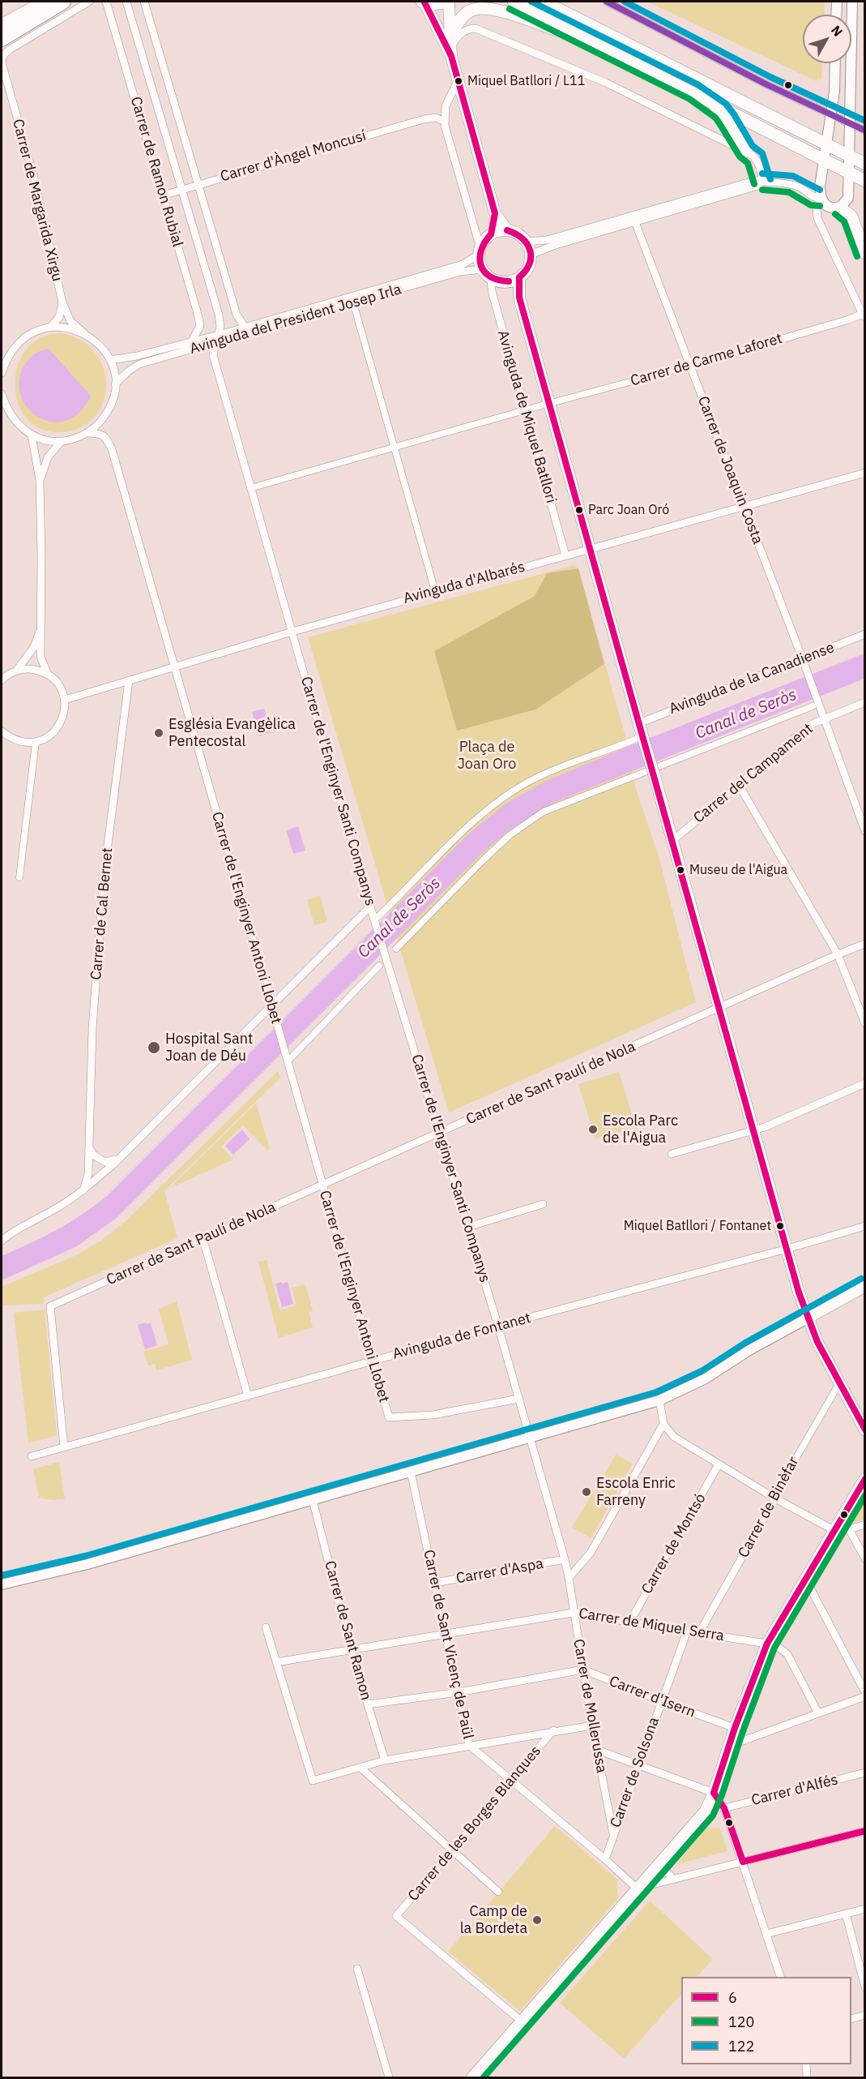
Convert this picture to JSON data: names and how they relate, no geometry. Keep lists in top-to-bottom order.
{
  "streets": {
    "main road": ["Avinguda de Miquel Batllori"],
    "street": [
      "Carrer d'Àngel Moncusí",
      "Carrer de Ramon Rubial",
      "Carrer de Margarida Xirgu",
      "Avinguda del President Josep Irla",
      "Carrer de Carme Laforet",
      "Carrer de Joaquin Costa",
      "Avinguda d'Albarés",
      "Avinguda de la Canadiense",
      "Carrer del Campament",
      "Carrer de l'Enginyer Santi Companys",
      "Carrer de Cal Bernet",
      "Carrer de l'Enginyer Antoni Llobet",
      "Carrer de Sant Paulí de Nola",
      "Avinguda de Fontanet",
      "Carrer de Binèfar",
      "Carrer de Montsó",
      "Carrer d'Aspa",
      "Carrer de Miquel Serra",
      "Carrer de Sant Ramon",
      "Carrer de Sant Vicenç de Paül",
      "Carrer d'Isern",
      "Carrer de Mollerussa",
      "Carrer de Solsona",
      "Carrer d'Alfés",
      "Carrer de les Borges Blanques"
    ]
  },
  "crossings": [
    ["Carrer d'Àngel Moncusí", "Carrer de Ramon Rubial"],
    ["Carrer de Ramon Rubial", "Avinguda del President Josep Irla"],
    ["Carrer de Ramon Rubial", "Carrer de l'Enginyer Santi Companys"],
    ["Carrer de Margarida Xirgu", "Avinguda del President Josep Irla"],
    ["Avinguda del President Josep Irla", "Avinguda de Miquel Batllori"],
    ["Avinguda del President Josep Irla", "Carrer de l'Enginyer Santi Companys"],
    ["Carrer de Carme Laforet", "Avinguda de Miquel Batllori"],
    ["Carrer de Carme Laforet", "Carrer de Joaquin Costa"],
    ["Carrer de Carme Laforet", "Carrer de l'Enginyer Santi Companys"],
    ["Avinguda de Miquel Batllori", "Avinguda d'Albarés"],
    ["Avinguda de Miquel Batllori", "Avinguda de la Canadiense"],
    ["Avinguda de Miquel Batllori", "Carrer del Campament"],
    ["Carrer de Joaquin Costa", "Avinguda d'Albarés"],
    ["Carrer de Joaquin Costa", "Avinguda de la Canadiense"],
    ["Carrer de Joaquin Costa", "Carrer del Campament"],
    ["Avinguda d'Albarés", "Carrer de l'Enginyer Santi Companys"],
    ["Avinguda d'Albarés", "Carrer de Cal Bernet"],
    ["Avinguda d'Albarés", "Carrer de l'Enginyer Antoni Llobet"],
    ["Carrer de l'Enginyer Santi Companys", "Carrer de l'Enginyer Antoni Llobet"],
    ["Carrer de l'Enginyer Santi Companys", "Carrer de Sant Paulí de Nola"],
    ["Carrer de l'Enginyer Santi Companys", "Avinguda de Fontanet"],
    ["Carrer de l'Enginyer Santi Companys", "Carrer de Mollerussa"],
    ["Carrer de l'Enginyer Antoni Llobet", "Carrer de Sant Paulí de Nola"],
    ["Carrer de l'Enginyer Antoni Llobet", "Avinguda de Fontanet"],
    ["Carrer de Sant Paulí de Nola", "Avinguda de Fontanet"],
    ["Carrer de Binèfar", "Carrer de Miquel Serra"],
    ["Carrer de Montsó", "Carrer de Miquel Serra"],
    ["Carrer d'Aspa", "Carrer de Sant Vicenç de Paül"],
    ["Carrer d'Aspa", "Carrer de Mollerussa"],
    ["Carrer de Miquel Serra", "Carrer de Sant Ramon"],
    ["Carrer de Miquel Serra", "Carrer de Sant Vicenç de Paül"],
    ["Carrer de Miquel Serra", "Carrer de Mollerussa"],
    ["Carrer de Miquel Serra", "Carrer de Solsona"],
    ["Carrer de Sant Vicenç de Paül", "Carrer de Solsona"],
    ["Carrer de Sant Vicenç de Paül", "Carrer de les Borges Blanques"],
    ["Carrer d'Isern", "Carrer de Mollerussa"],
    ["Carrer d'Isern", "Carrer de Solsona"],
    ["Carrer de Mollerussa", "Carrer de Solsona"]
  ],
  "water": ["Canal de Seròs"],
  "parks": ["Plaça de Joan Oro"],
  "places": [
    "Miquel Batllori / L11",
    "Parc Joan Oró",
    "Església Evangèlica Pentecostal",
    "Museu de l'Aigua",
    "Hospital Sant Joan de Déu",
    "Escola Parc de l'Aigua",
    "Miquel Batllori / Fontanet",
    "Escola Enric Farreny",
    "Camp de la Bordeta"
  ],
  "lines": ["transit line 122", "transit line 6", "transit line 120"],
  "legend": ["6", "120", "122"],
  "north": "top right"
}
